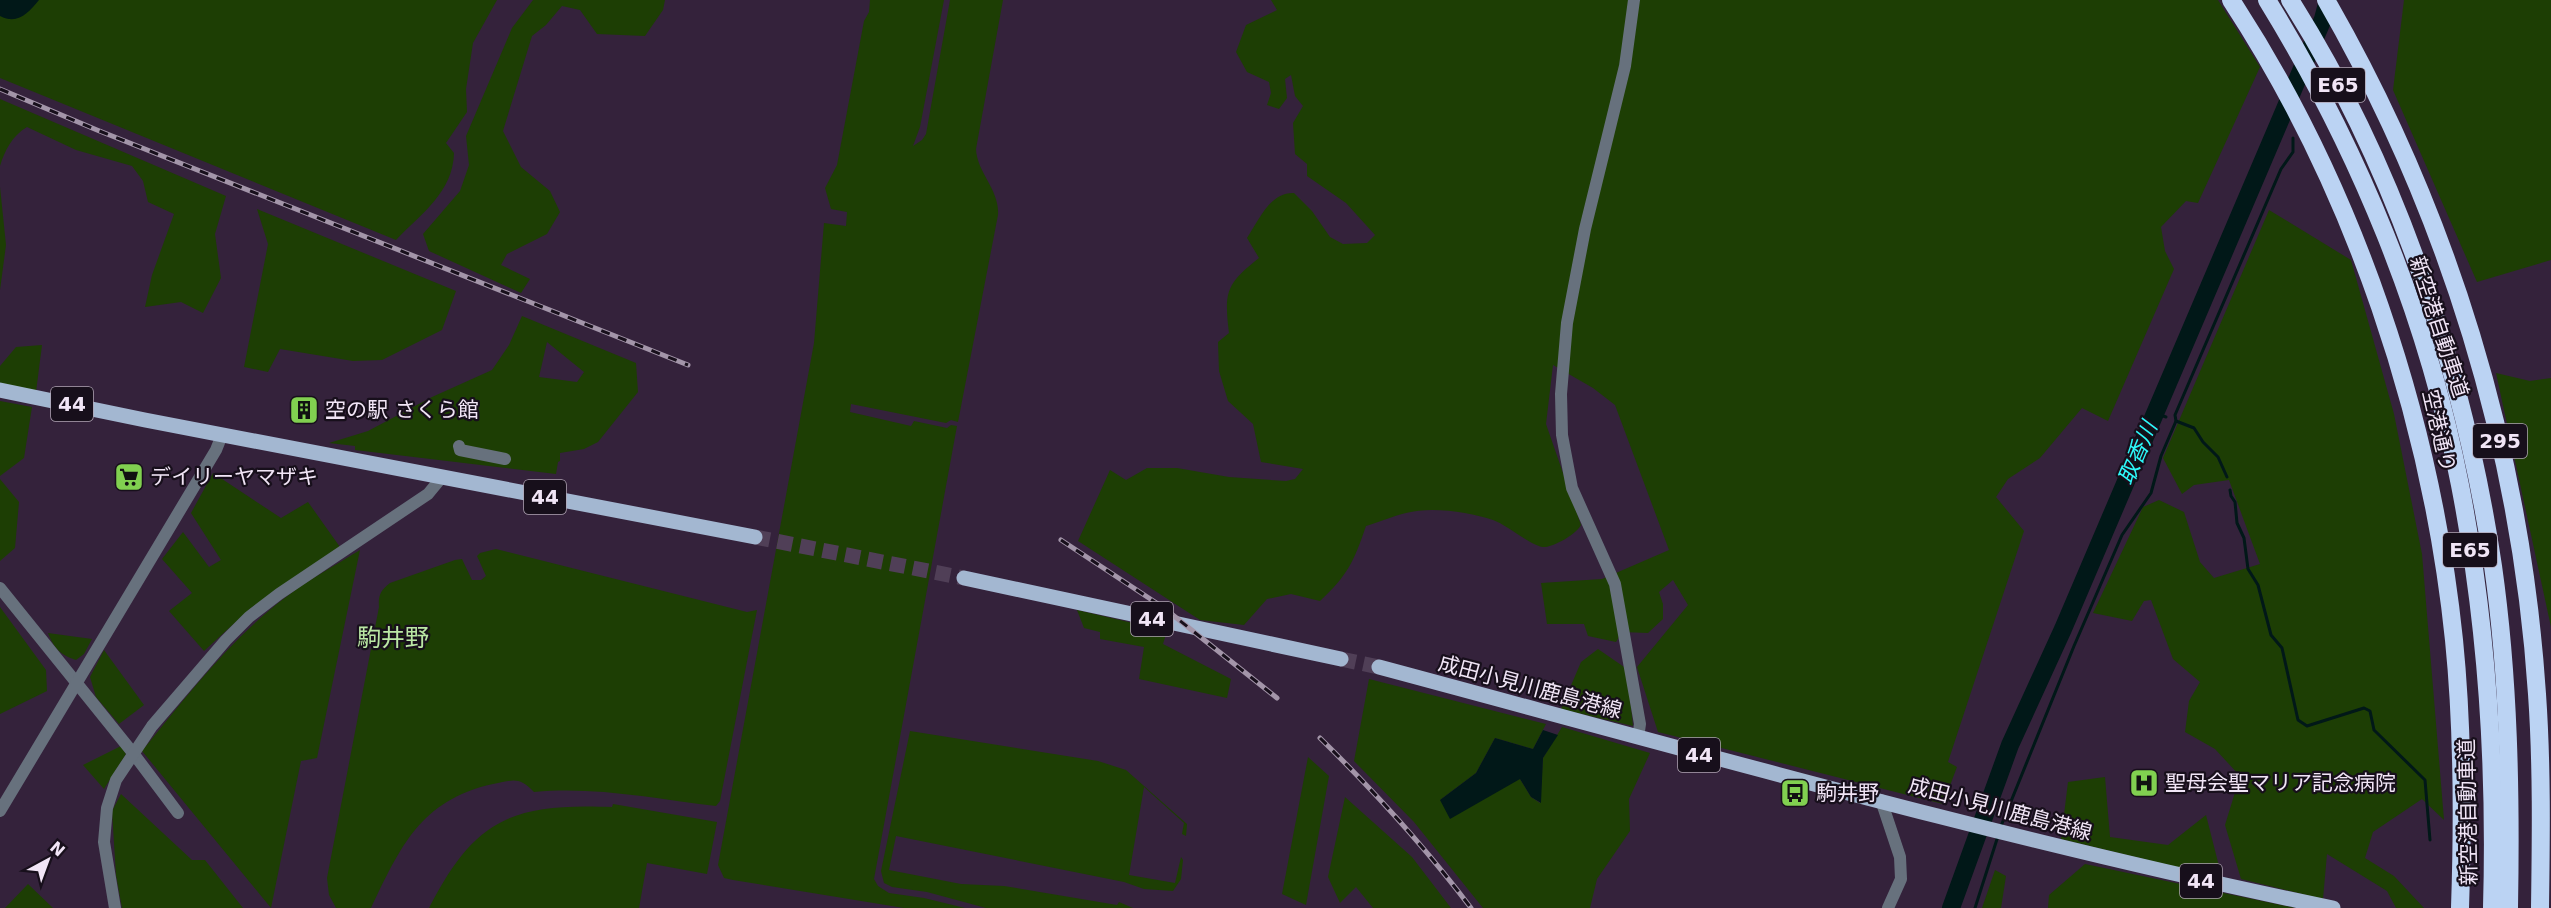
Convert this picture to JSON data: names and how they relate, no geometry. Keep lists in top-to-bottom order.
{
  "streets": {
    "highway": [
      "E65",
      "新空港自動車道",
      "空港通り",
      "295"
    ],
    "main road": ["44", "成田小見川鹿島港線"]
  },
  "districts": ["駒井野"],
  "water": ["取香川"],
  "places": {
    "building": ["空の駅 さくら館"],
    "supermarket": ["デイリーヤマザキ"],
    "hospital": ["聖母会聖マリア記念病院"],
    "bus stop": ["駒井野"]
  },
  "north": "top right"
}
